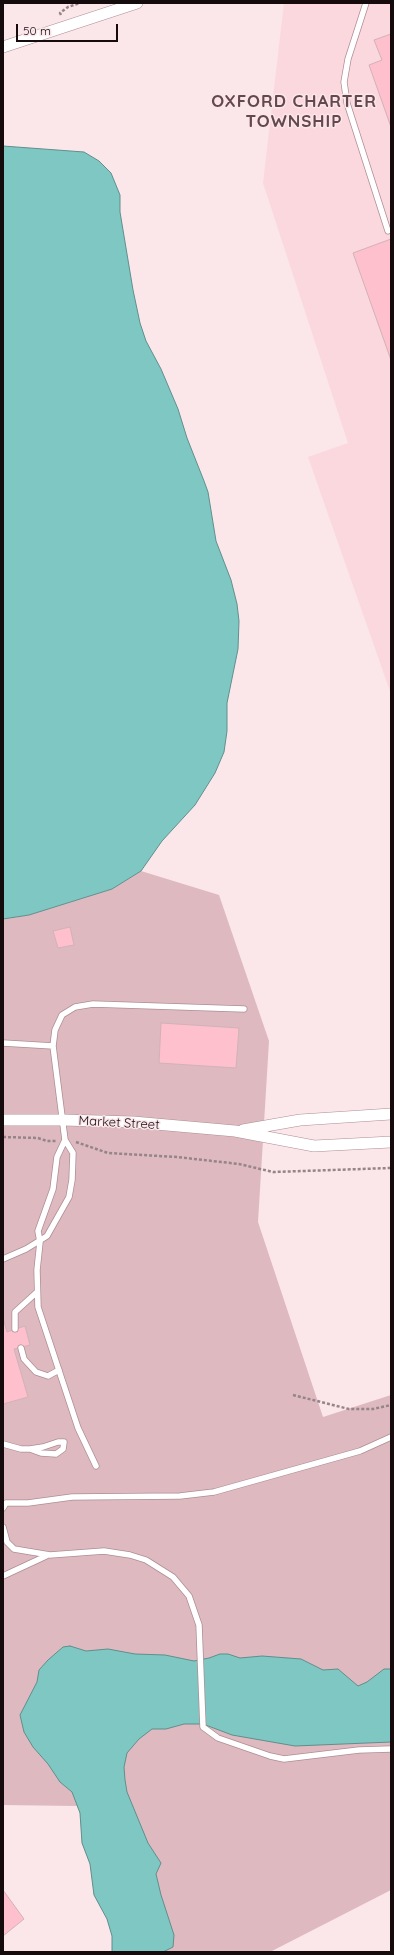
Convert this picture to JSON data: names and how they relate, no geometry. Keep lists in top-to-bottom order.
{
  "streets": {
    "street": ["Market Street"]
  },
  "districts": ["OXFORD CHARTER TOWNSHIP"],
  "scale_bar": "50 m"
}
